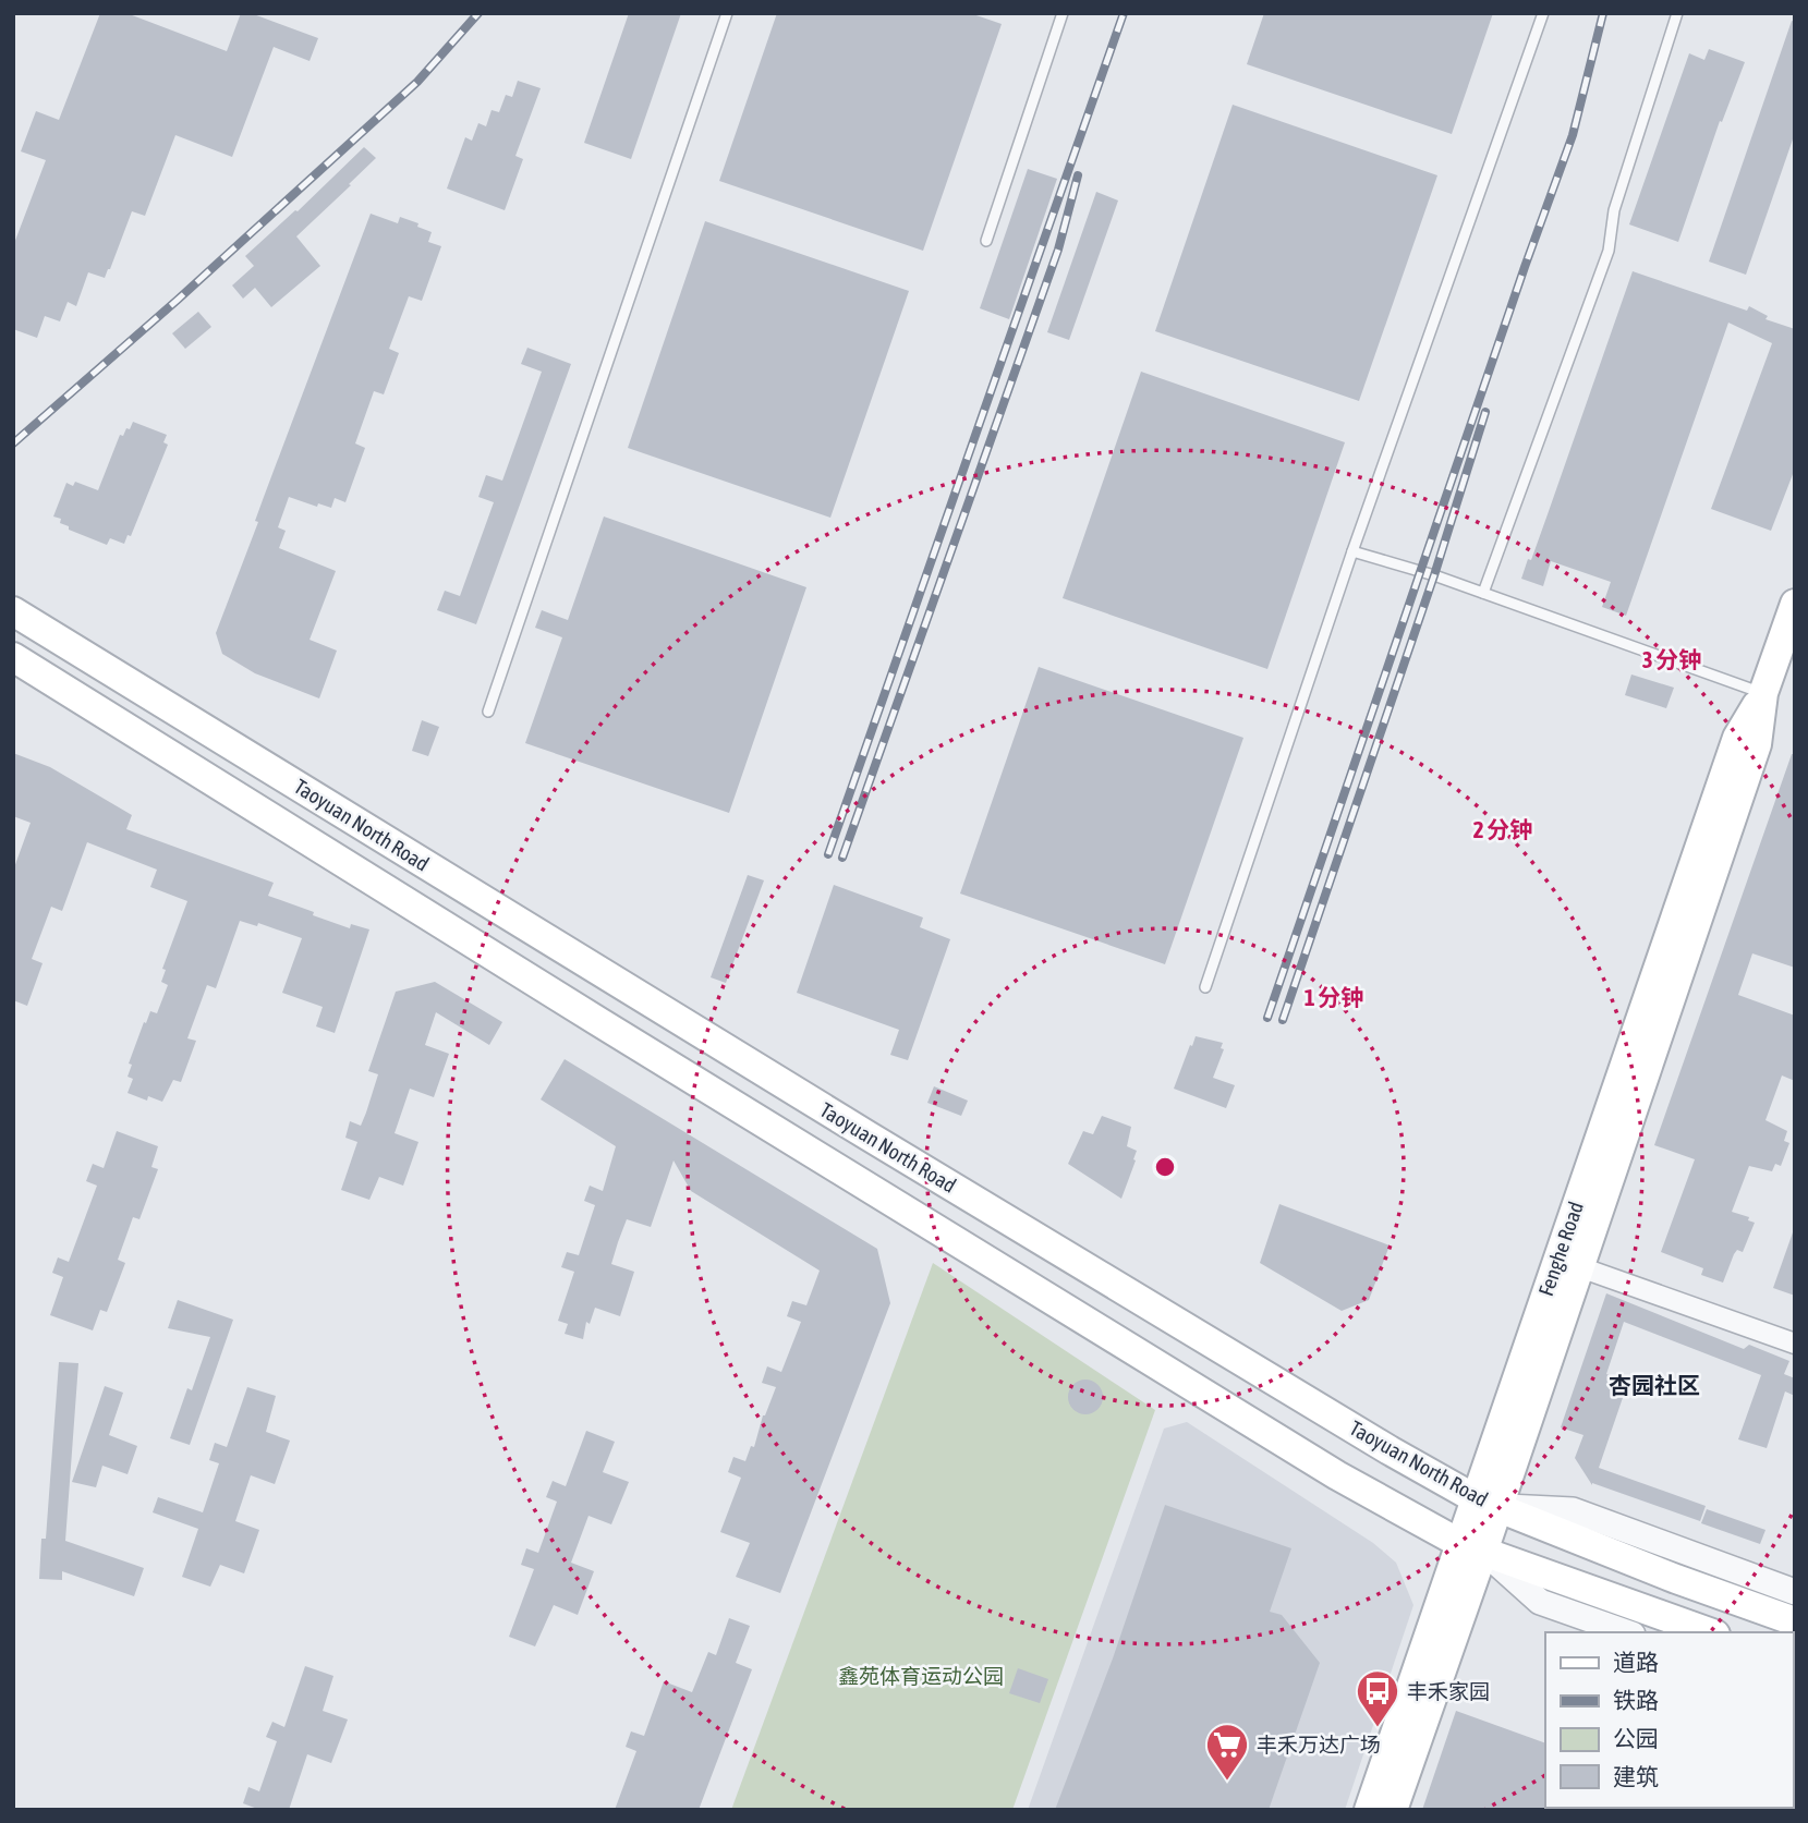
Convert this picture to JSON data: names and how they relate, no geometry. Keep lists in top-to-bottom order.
{
  "streets": {
    "main road": ["Taoyuan North Road", "Fenghe Road"]
  },
  "crossings": [
    ["Taoyuan North Road", "Fenghe Road"]
  ],
  "districts": ["杏园社区"],
  "parks": ["鑫苑体育运动公园"],
  "places": {
    "bus stop": ["丰禾家园"],
    "supermarket": ["丰禾万达广场"]
  },
  "legend": [
    "道路",
    "铁路",
    "公园",
    "建筑"
  ],
  "rings": ["3 分钟", "2 分钟", "1 分钟"]
}
